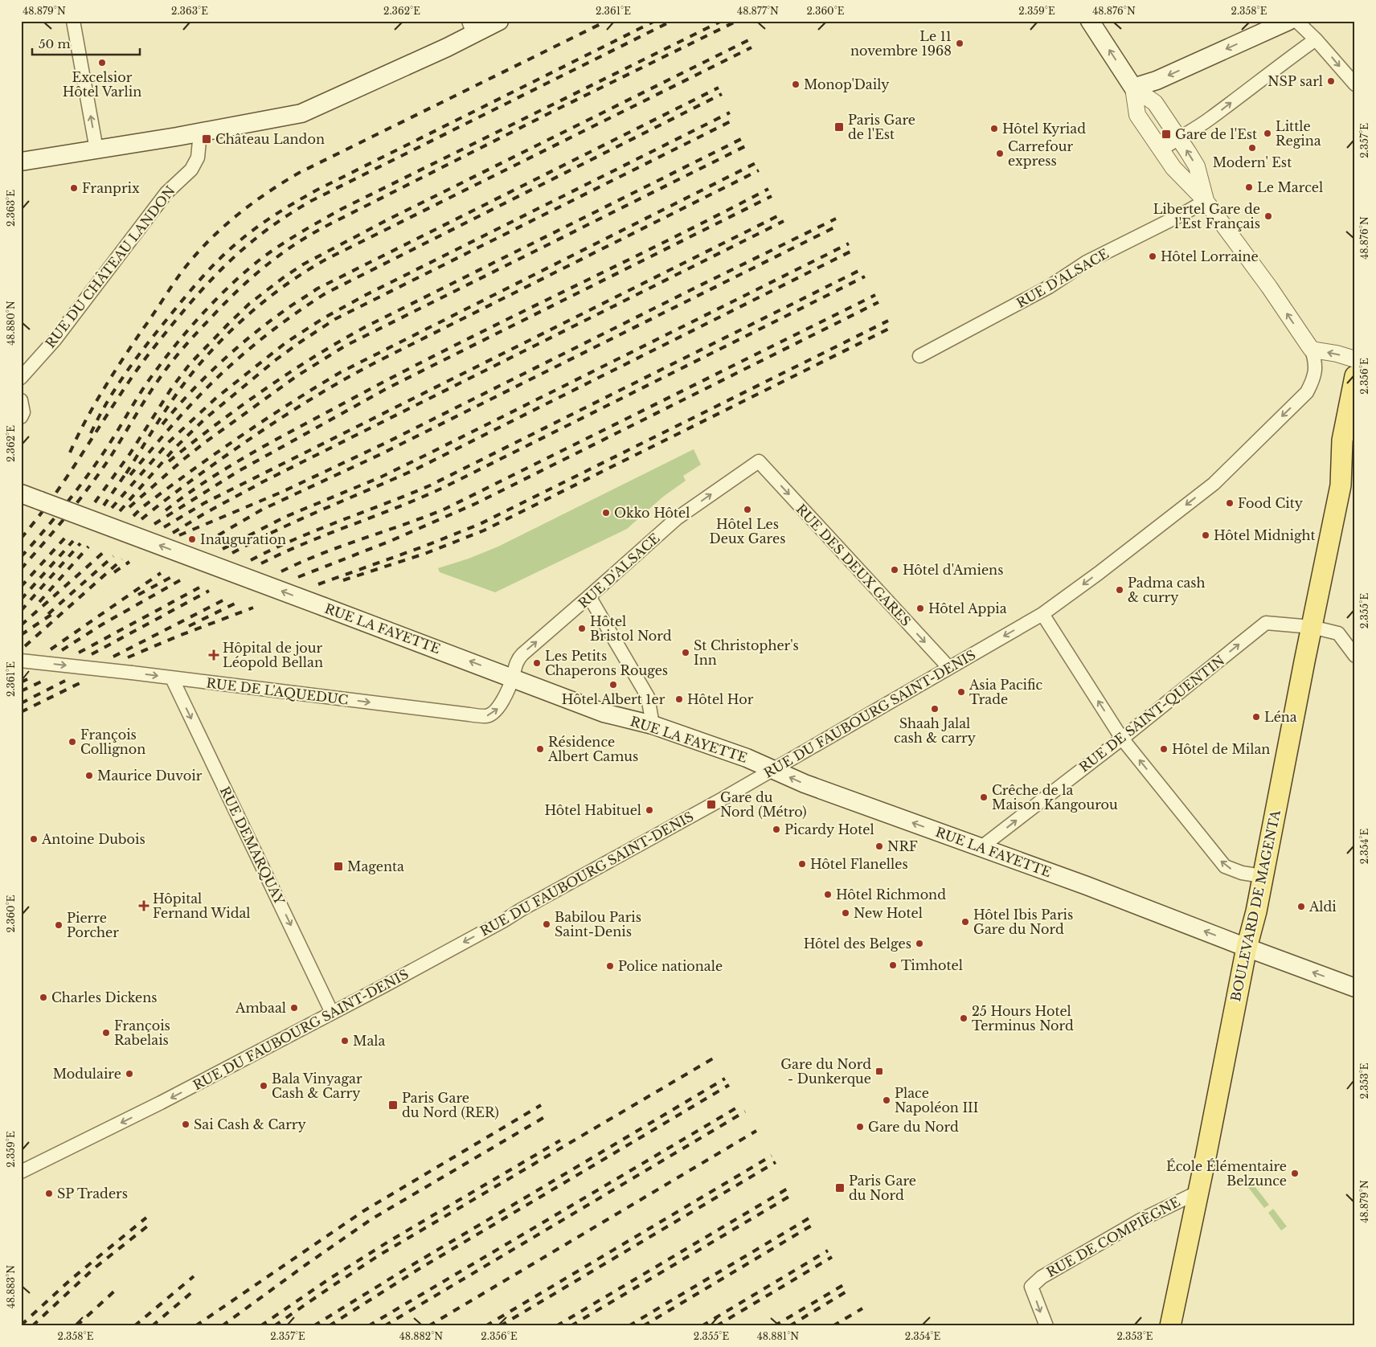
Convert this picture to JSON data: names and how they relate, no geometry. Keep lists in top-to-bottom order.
{
  "streets": {
    "main road": ["RUE LA FAYETTE", "BOULEVARD DE MAGENTA"],
    "street": [
      "RUE DU CHÂTEAU LANDON",
      "RUE D'ALSACE",
      "RUE DES DEUX GARES",
      "RUE DE L'AQUEDUC",
      "RUE DU FAUBOURG SAINT-DENIS",
      "RUE DE SAINT-QUENTIN",
      "RUE DEMARQUAY",
      "RUE DE COMPIÈGNE"
    ]
  },
  "crossings": [
    ["RUE D'ALSACE", "RUE DES DEUX GARES"],
    ["RUE D'ALSACE", "RUE LA FAYETTE"],
    ["RUE D'ALSACE", "RUE DE L'AQUEDUC"],
    ["RUE DES DEUX GARES", "RUE DU FAUBOURG SAINT-DENIS"],
    ["RUE LA FAYETTE", "RUE DE L'AQUEDUC"],
    ["RUE LA FAYETTE", "RUE DU FAUBOURG SAINT-DENIS"],
    ["RUE LA FAYETTE", "RUE DE SAINT-QUENTIN"],
    ["RUE LA FAYETTE", "BOULEVARD DE MAGENTA"],
    ["RUE DE L'AQUEDUC", "RUE DEMARQUAY"],
    ["RUE DU FAUBOURG SAINT-DENIS", "RUE DEMARQUAY"],
    ["RUE DE SAINT-QUENTIN", "BOULEVARD DE MAGENTA"],
    ["BOULEVARD DE MAGENTA", "RUE DE COMPIÈGNE"]
  ],
  "one_way": [
    "RUE D'ALSACE",
    "RUE DES DEUX GARES",
    "RUE LA FAYETTE",
    "RUE DE L'AQUEDUC",
    "RUE DU FAUBOURG SAINT-DENIS",
    "RUE DE SAINT-QUENTIN",
    "RUE DEMARQUAY",
    "RUE DE COMPIÈGNE"
  ],
  "places": {
    "other": [
      "Le 11 novembre 1968",
      "Excelsior Hôtel Varlin",
      "NSP sarl",
      "Monop'Daily",
      "Hôtel Kyriad",
      "Little Regina",
      "Modern' Est",
      "Carrefour express",
      "Le Marcel",
      "Franprix",
      "Libertel Gare de l'Est Français",
      "Hôtel Lorraine",
      "Food City",
      "Hôtel Les Deux Gares",
      "Okko Hôtel",
      "Hôtel Midnight",
      "Inauguration",
      "Hôtel d'Amiens",
      "Padma cash & curry",
      "Hôtel Appia",
      "Hôtel Bristol Nord",
      "St Christopher's Inn",
      "Les Petits Chaperons Rouges",
      "Hôtel Albert 1er",
      "Asia Pacific Trade",
      "Hôtel Hor",
      "Shaah Jalal cash & carry",
      "Léna",
      "François Collignon",
      "Résidence Albert Camus",
      "Hôtel de Milan",
      "Maurice Duvoir",
      "Crêche de la Maison Kangourou",
      "Hôtel Habituel",
      "Picardy Hotel",
      "Antoine Dubois",
      "NRF",
      "Hôtel Flanelles",
      "Hôtel Richmond",
      "Aldi",
      "New Hotel",
      "Hôtel Ibis Paris Gare du Nord",
      "Babilou Paris Saint-Denis",
      "Pierre Porcher",
      "Hôtel des Belges",
      "Timhotel",
      "Police nationale",
      "Charles Dickens",
      "Ambaal",
      "25 Hours Hotel Terminus Nord",
      "François Rabelais",
      "Mala",
      "Modulaire",
      "Bala Vinyagar Cash & Carry",
      "Place Napoléon III",
      "Sai Cash & Carry",
      "Gare du Nord",
      "École Élémentaire Belzunce",
      "SP Traders"
    ],
    "transit": [
      "Paris Gare de l'Est",
      "Gare de l'Est",
      "Château Landon",
      "Gare du Nord (Métro)",
      "Magenta",
      "Gare du Nord - Dunkerque",
      "Paris Gare du Nord (RER)",
      "Paris Gare du Nord"
    ],
    "health": ["Hôpital de jour Léopold Bellan", "Hôpital Fernand Widal"]
  },
  "scale_bar": "50 m",
  "coordinates": [
    "48.879°N",
    "2.363°E",
    "2.362°E",
    "2.361°E",
    "48.877°N",
    "2.360°E",
    "2.359°E",
    "48.876°N",
    "2.358°E",
    "2.357°E",
    "48.880°N",
    "2.356°E",
    "2.355°E",
    "2.354°E",
    "2.353°E",
    "48.883°N",
    "48.882°N",
    "48.881°N"
  ]
}
